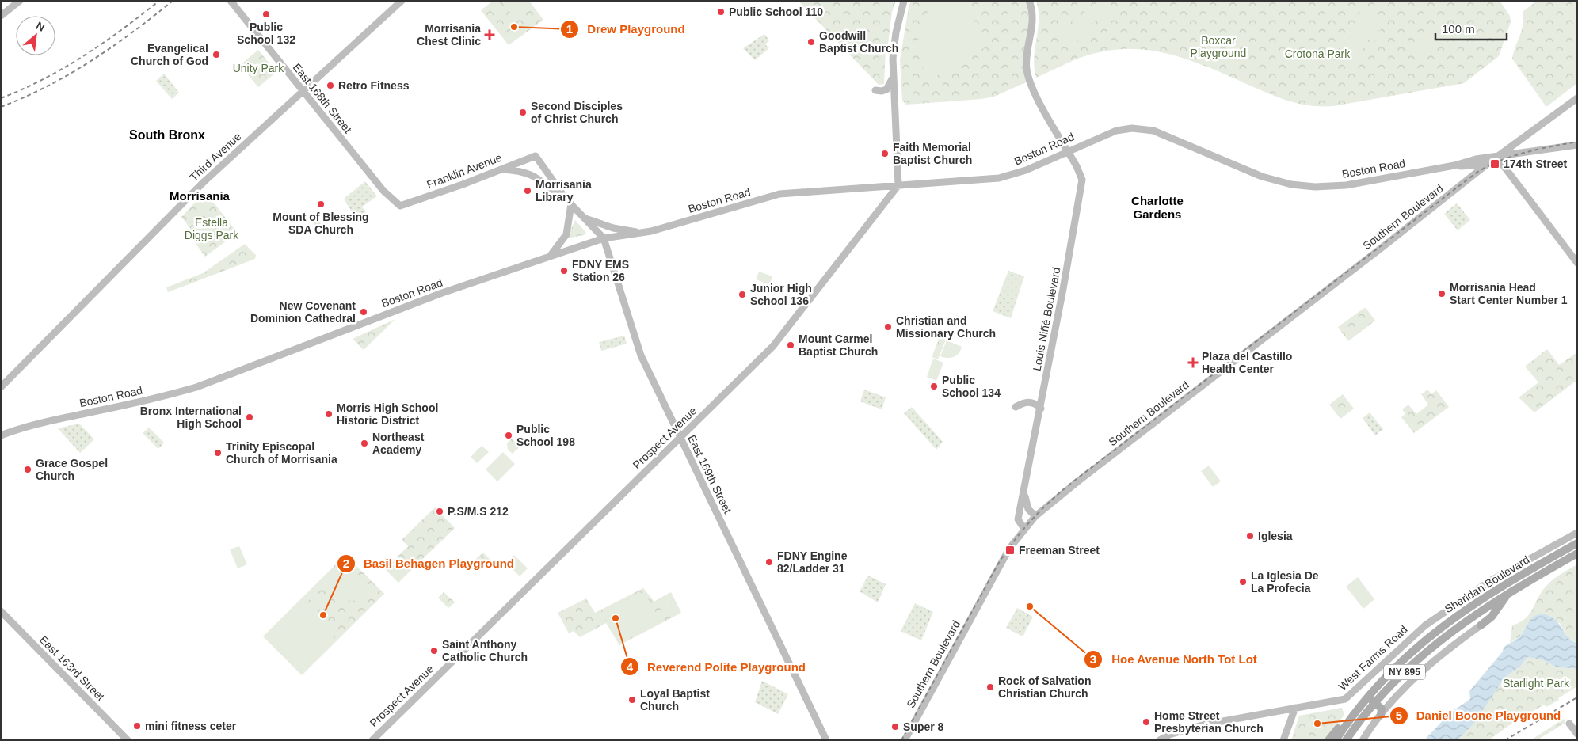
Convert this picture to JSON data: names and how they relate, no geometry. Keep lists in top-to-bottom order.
{
  "streets": {
    "main road": [
      "East 168th Street",
      "Boston Road",
      "Third Avenue",
      "Franklin Avenue",
      "Southern Boulevard",
      "Louis Niñé Boulevard",
      "Prospect Avenue",
      "East 169th Street",
      "Sheridan Boulevard",
      "West Farms Road",
      "East 163rd Street",
      "NY 895"
    ]
  },
  "crossings": [
    ["East 168th Street", "Third Avenue"],
    ["East 168th Street", "Franklin Avenue"],
    ["Boston Road", "Louis Niñé Boulevard"],
    ["Boston Road", "Prospect Avenue"],
    ["Boston Road", "East 169th Street"],
    ["Franklin Avenue", "East 169th Street"],
    ["Southern Boulevard", "Louis Niñé Boulevard"],
    ["Prospect Avenue", "East 169th Street"]
  ],
  "districts": ["South Bronx", "Morrisania", "Charlotte Gardens"],
  "parks": [
    "Boxcar Playground",
    "Crotona Park",
    "Unity Park",
    "Estella Diggs Park",
    "Starlight Park"
  ],
  "places": {
    "other": [
      "Public School 110",
      "Public School 132",
      "Drew Playground",
      "Goodwill Baptist Church",
      "Evangelical Church of God",
      "Retro Fitness",
      "Second Disciples of Christ Church",
      "Faith Memorial Baptist Church",
      "Morrisania Library",
      "Mount of Blessing SDA Church",
      "FDNY EMS Station 26",
      "Morrisania Head Start Center Number 1",
      "Junior High School 136",
      "New Covenant Dominion Cathedral",
      "Christian and Missionary Church",
      "Mount Carmel Baptist Church",
      "Public School 134",
      "Morris High School Historic District",
      "Bronx International High School",
      "Public School 198",
      "Northeast Academy",
      "Trinity Episcopal Church of Morrisania",
      "Grace Gospel Church",
      "P.S/M.S 212",
      "Iglesia",
      "FDNY Engine 82/Ladder 31",
      "La Iglesia De La Profecia",
      "Hoe Avenue North Tot Lot",
      "Basil Behagen Playground",
      "Reverend Polite Playground",
      "Saint Anthony Catholic Church",
      "Rock of Salvation Christian Church",
      "Loyal Baptist Church",
      "Home Street Presbyterian Church",
      "Daniel Boone Playground",
      "mini fitness ceter",
      "Super 8"
    ],
    "health": ["Morrisania Chest Clinic", "Plaza del Castillo Health Center"],
    "transit": ["174th Street", "Freeman Street"]
  },
  "scale_bar": "100 m",
  "north": "top right"
}
